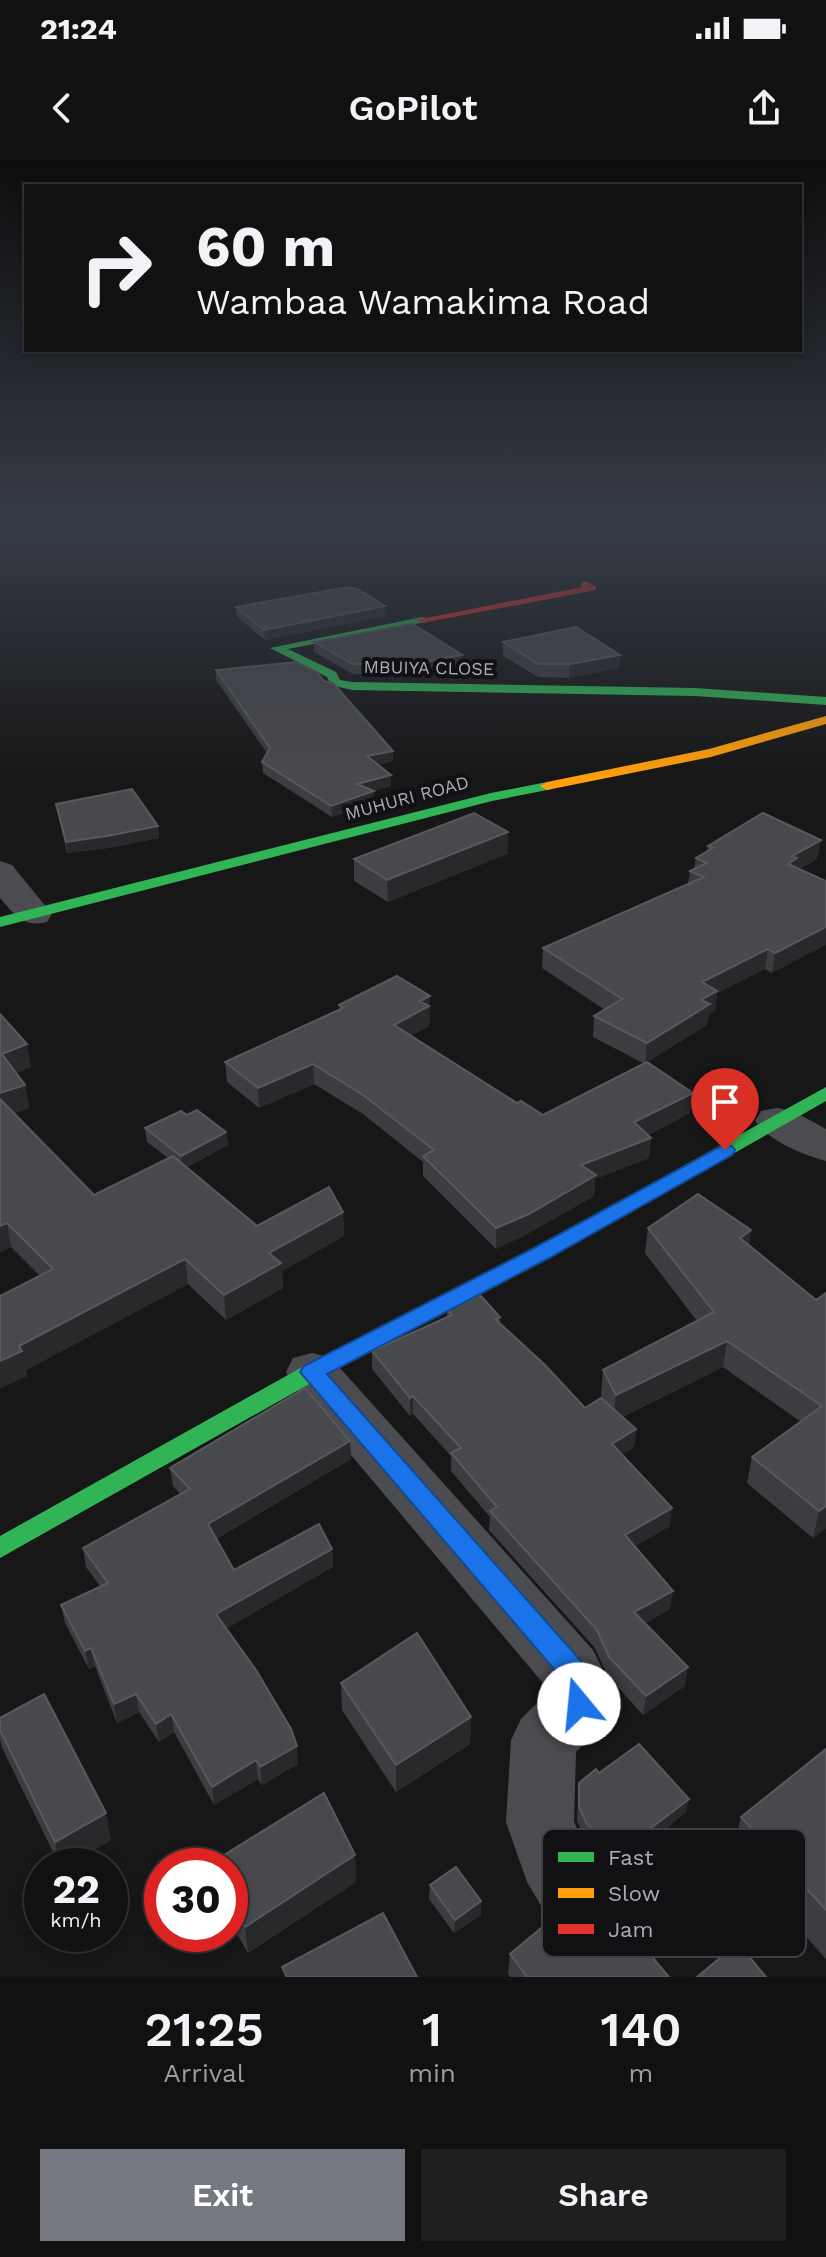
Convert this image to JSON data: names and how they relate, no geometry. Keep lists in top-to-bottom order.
{
  "streets": {
    "street": ["MBUIYA CLOSE", "MUHURI ROAD"]
  },
  "legend": ["Fast", "Slow", "Jam"],
  "page": {
    "status": "21:24",
    "header": "GoPilot",
    "turn": ["60 m", "Wambaa Wamakima Road"],
    "speed": "22 km/h",
    "limit": "30",
    "eta": [
      "21:25",
      "Arrival",
      "1",
      "min",
      "140",
      "m"
    ],
    "buttons": ["Exit", "Share"]
  }
}
